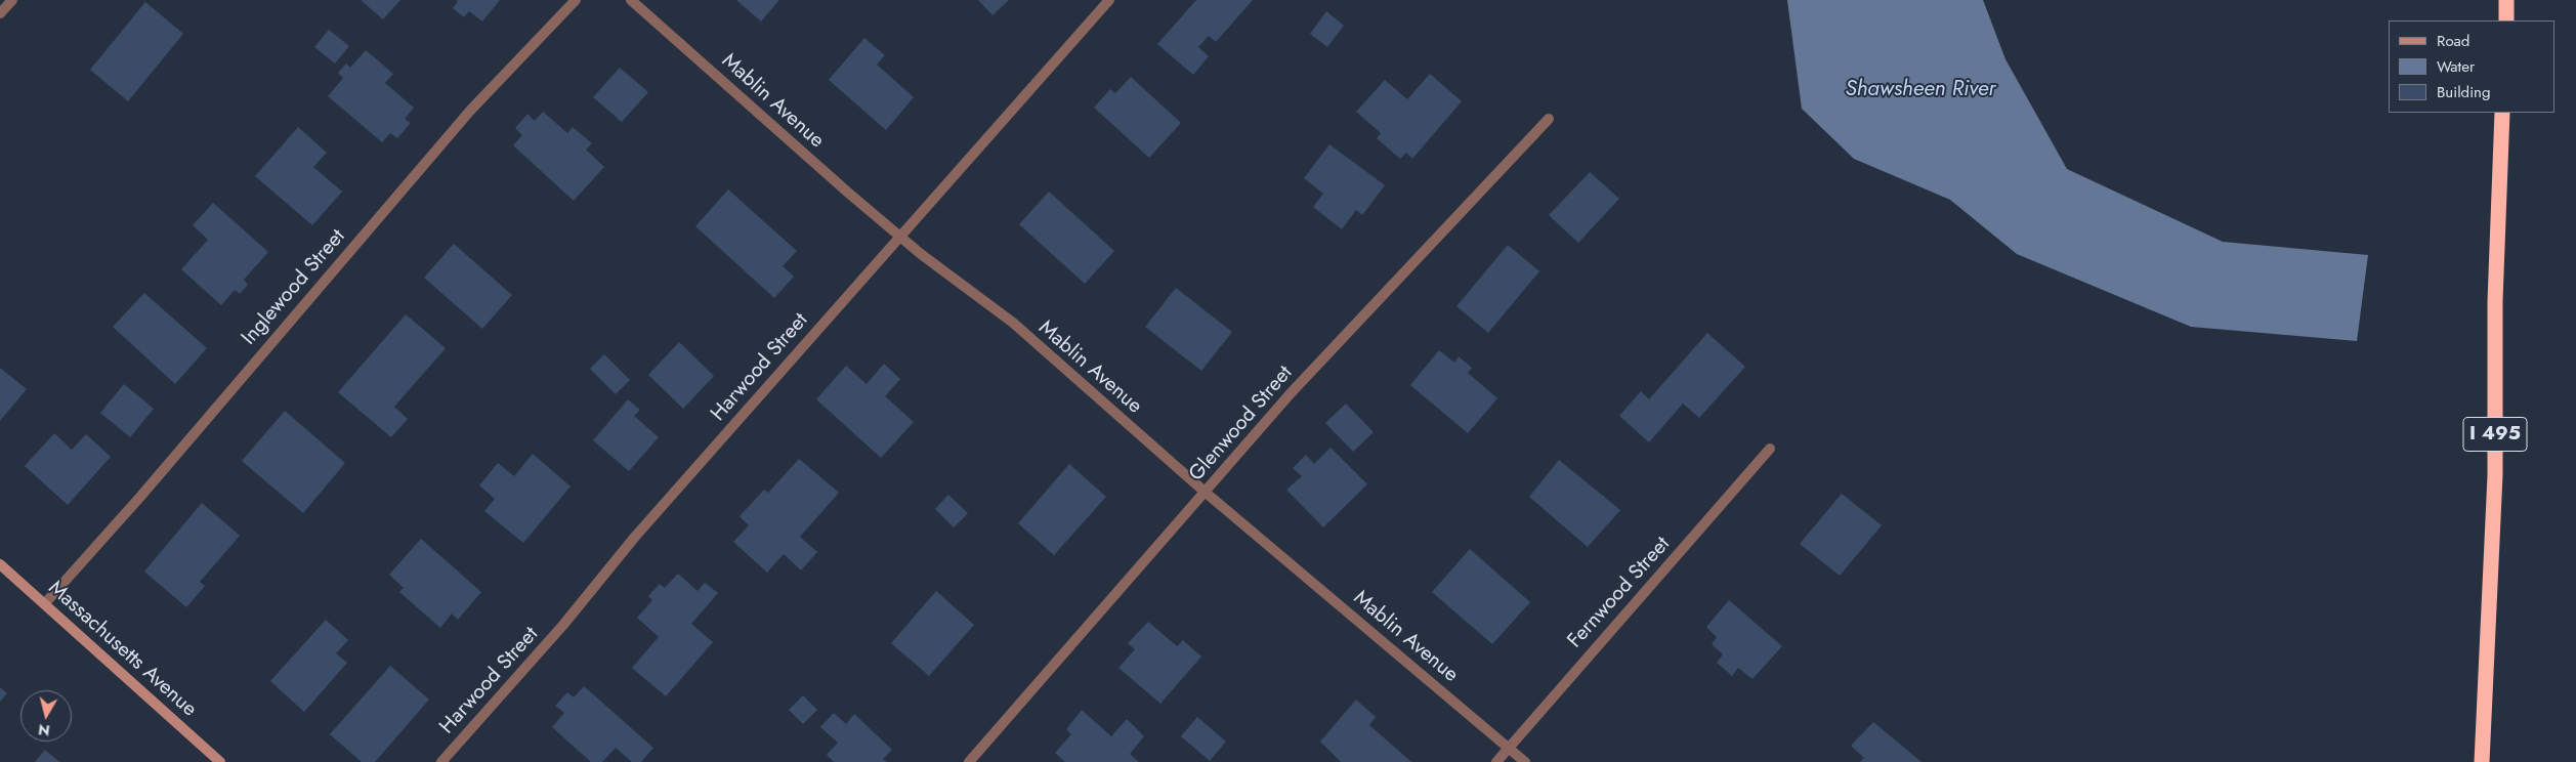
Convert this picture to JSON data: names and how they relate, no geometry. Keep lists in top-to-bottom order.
{
  "streets": {
    "highway": ["I 495"],
    "main road": ["Massachusetts Avenue"],
    "street": [
      "Mablin Avenue",
      "Inglewood Street",
      "Harwood Street",
      "Glenwood Street",
      "Fernwood Street"
    ]
  },
  "crossings": [
    ["Mablin Avenue", "Harwood Street"],
    ["Mablin Avenue", "Glenwood Street"],
    ["Mablin Avenue", "Fernwood Street"],
    ["Inglewood Street", "Massachusetts Avenue"]
  ],
  "water": ["Shawsheen River"],
  "legend": ["Road", "Water", "Building"],
  "north": "bottom"
}
